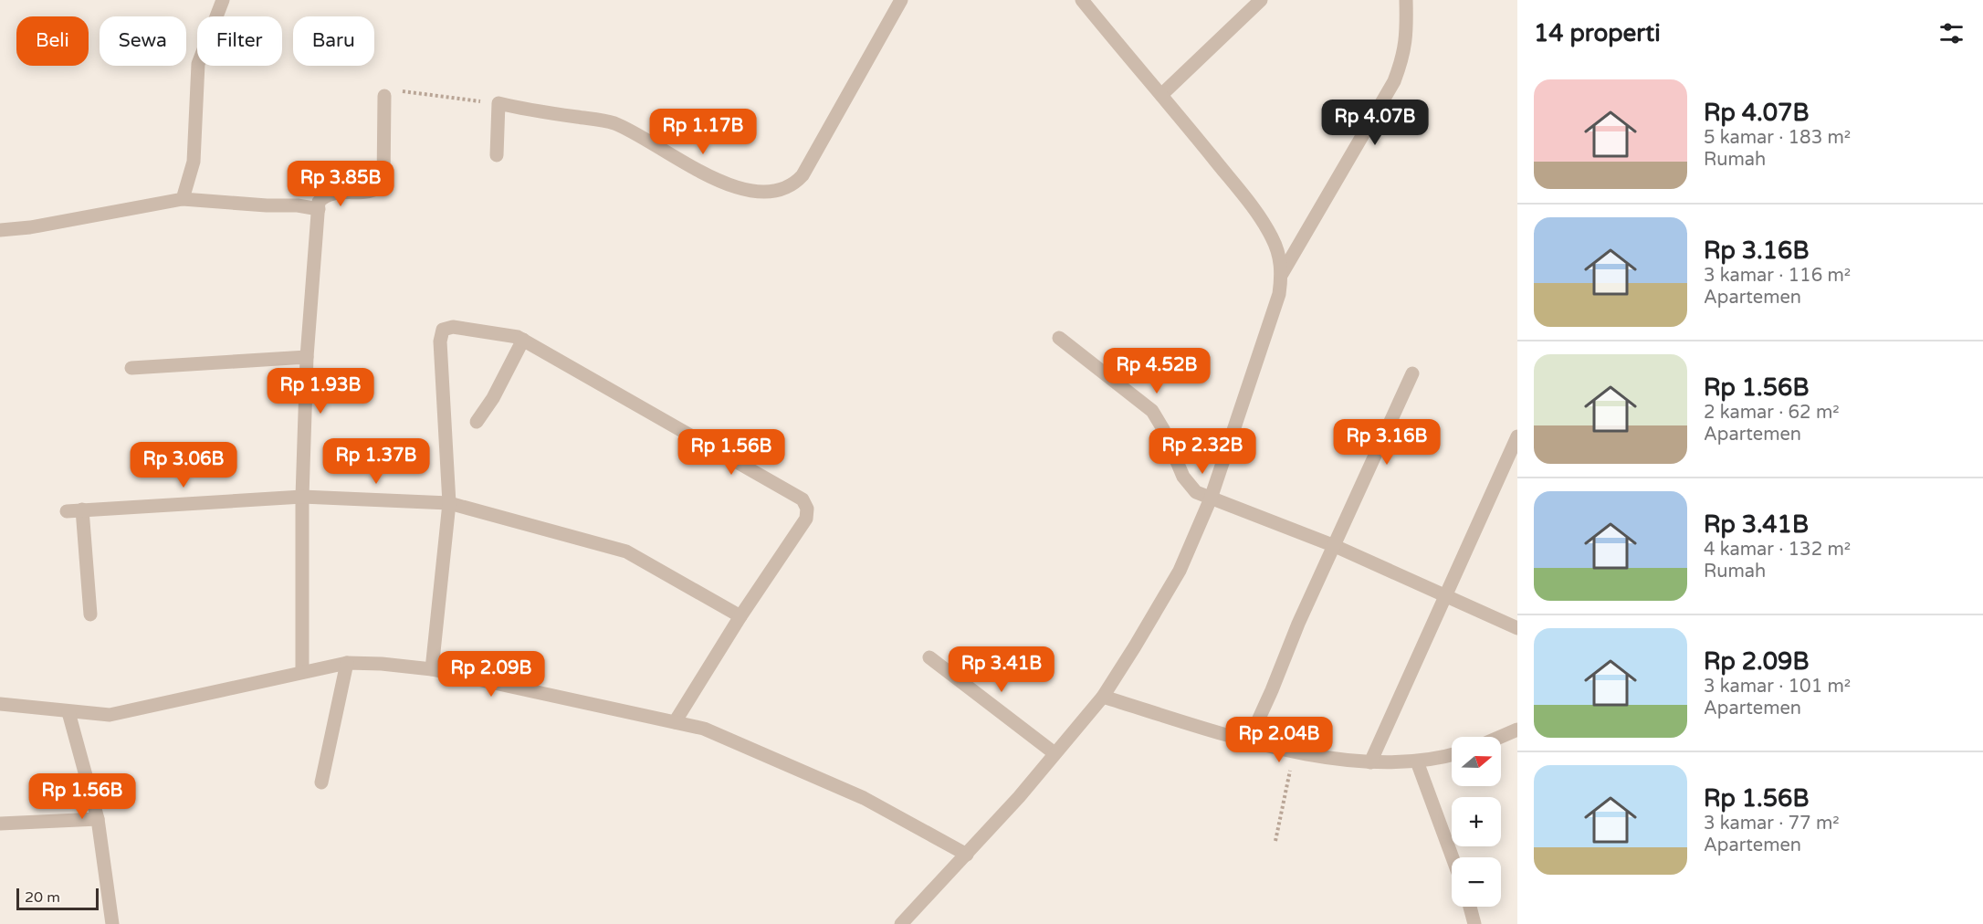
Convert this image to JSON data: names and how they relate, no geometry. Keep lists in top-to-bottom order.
{
  "scale_bar": "20 m",
  "north": "right",
  "page": {
    "heading": "14 properti",
    "chip": [
      "Beli",
      "Sewa",
      "Filter",
      "Baru"
    ],
    "list": [
      {
        "name": "Rp 4.07B",
        "note": "5 kamar · 183 m² · Rumah"
      },
      {
        "name": "Rp 3.16B",
        "note": "3 kamar · 116 m² · Apartemen"
      },
      {
        "name": "Rp 1.56B",
        "note": "2 kamar · 62 m² · Apartemen"
      },
      {
        "name": "Rp 3.41B",
        "note": "4 kamar · 132 m² · Rumah"
      },
      {
        "name": "Rp 2.09B",
        "note": "3 kamar · 101 m² · Apartemen"
      },
      {
        "name": "Rp 1.56B",
        "note": "3 kamar · 77 m² · Apartemen"
      }
    ],
    "price": [
      "Rp 4.07B",
      "Rp 1.17B",
      "Rp 3.85B",
      "Rp 4.52B",
      "Rp 1.93B",
      "Rp 3.16B",
      "Rp 2.32B",
      "Rp 1.56B",
      "Rp 1.37B",
      "Rp 3.06B",
      "Rp 3.41B",
      "Rp 2.09B",
      "Rp 2.04B",
      "Rp 1.56B"
    ],
    "map_buttons": ["+", "−"],
    "scale": "20 m"
  }
}
